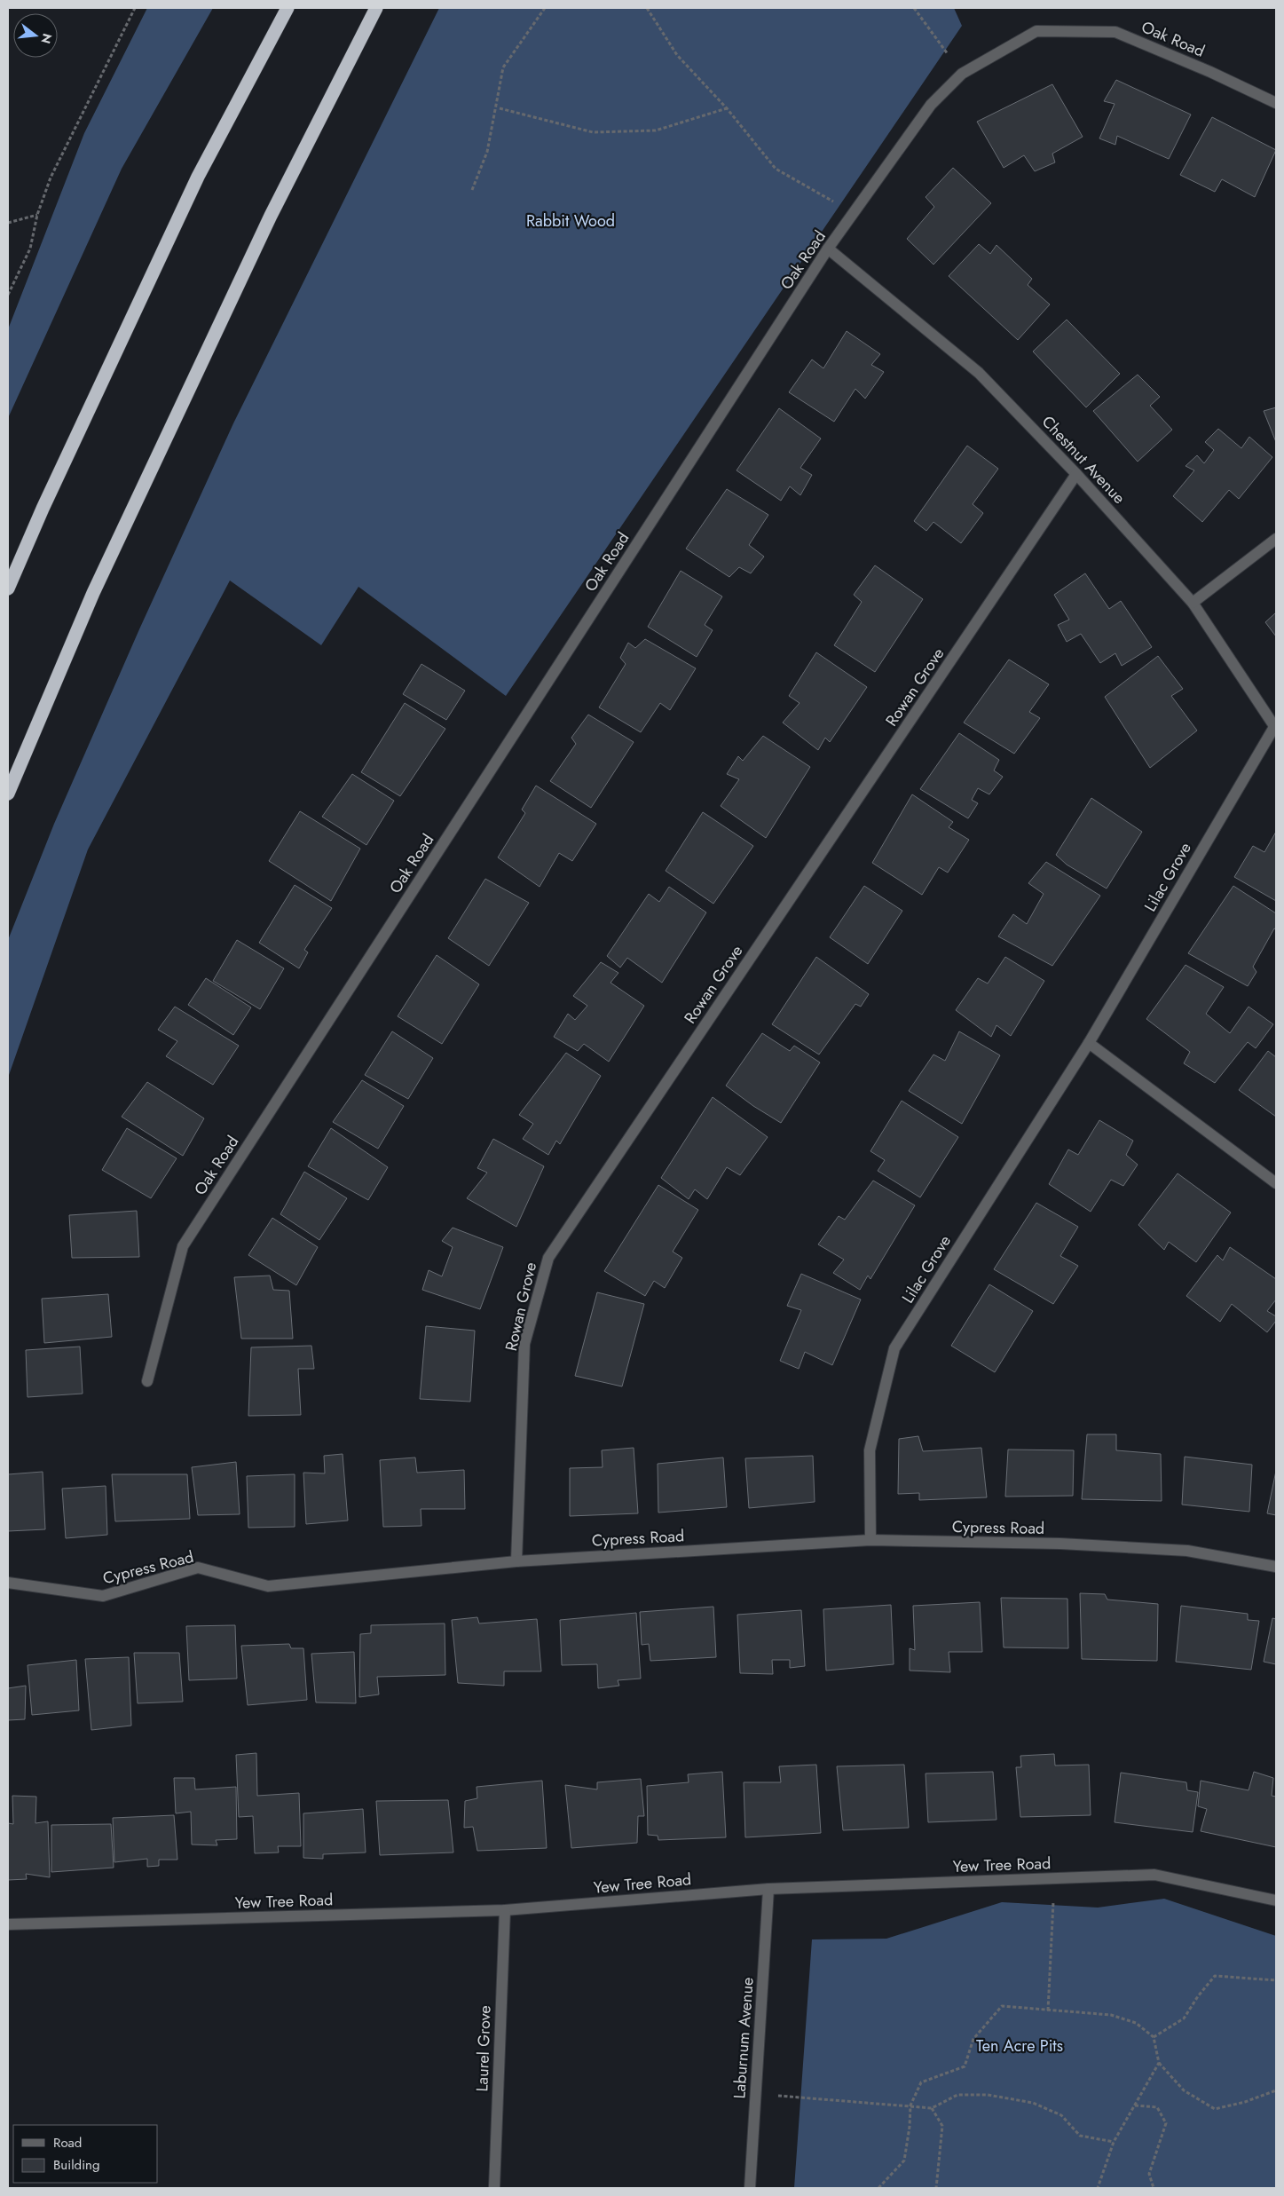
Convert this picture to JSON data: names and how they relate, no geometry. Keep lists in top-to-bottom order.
{
  "streets": {
    "street": [
      "Oak Road",
      "Chestnut Avenue",
      "Rowan Grove",
      "Lilac Grove",
      "Cypress Road",
      "Yew Tree Road",
      "Laburnum Avenue",
      "Laurel Grove"
    ]
  },
  "crossings": [
    ["Oak Road", "Chestnut Avenue"],
    ["Chestnut Avenue", "Rowan Grove"],
    ["Chestnut Avenue", "Lilac Grove"],
    ["Rowan Grove", "Cypress Road"],
    ["Lilac Grove", "Cypress Road"],
    ["Yew Tree Road", "Laburnum Avenue"],
    ["Yew Tree Road", "Laurel Grove"]
  ],
  "parks": ["Rabbit Wood", "Ten Acre Pits"],
  "legend": ["Road", "Building"],
  "north": "right"
}
